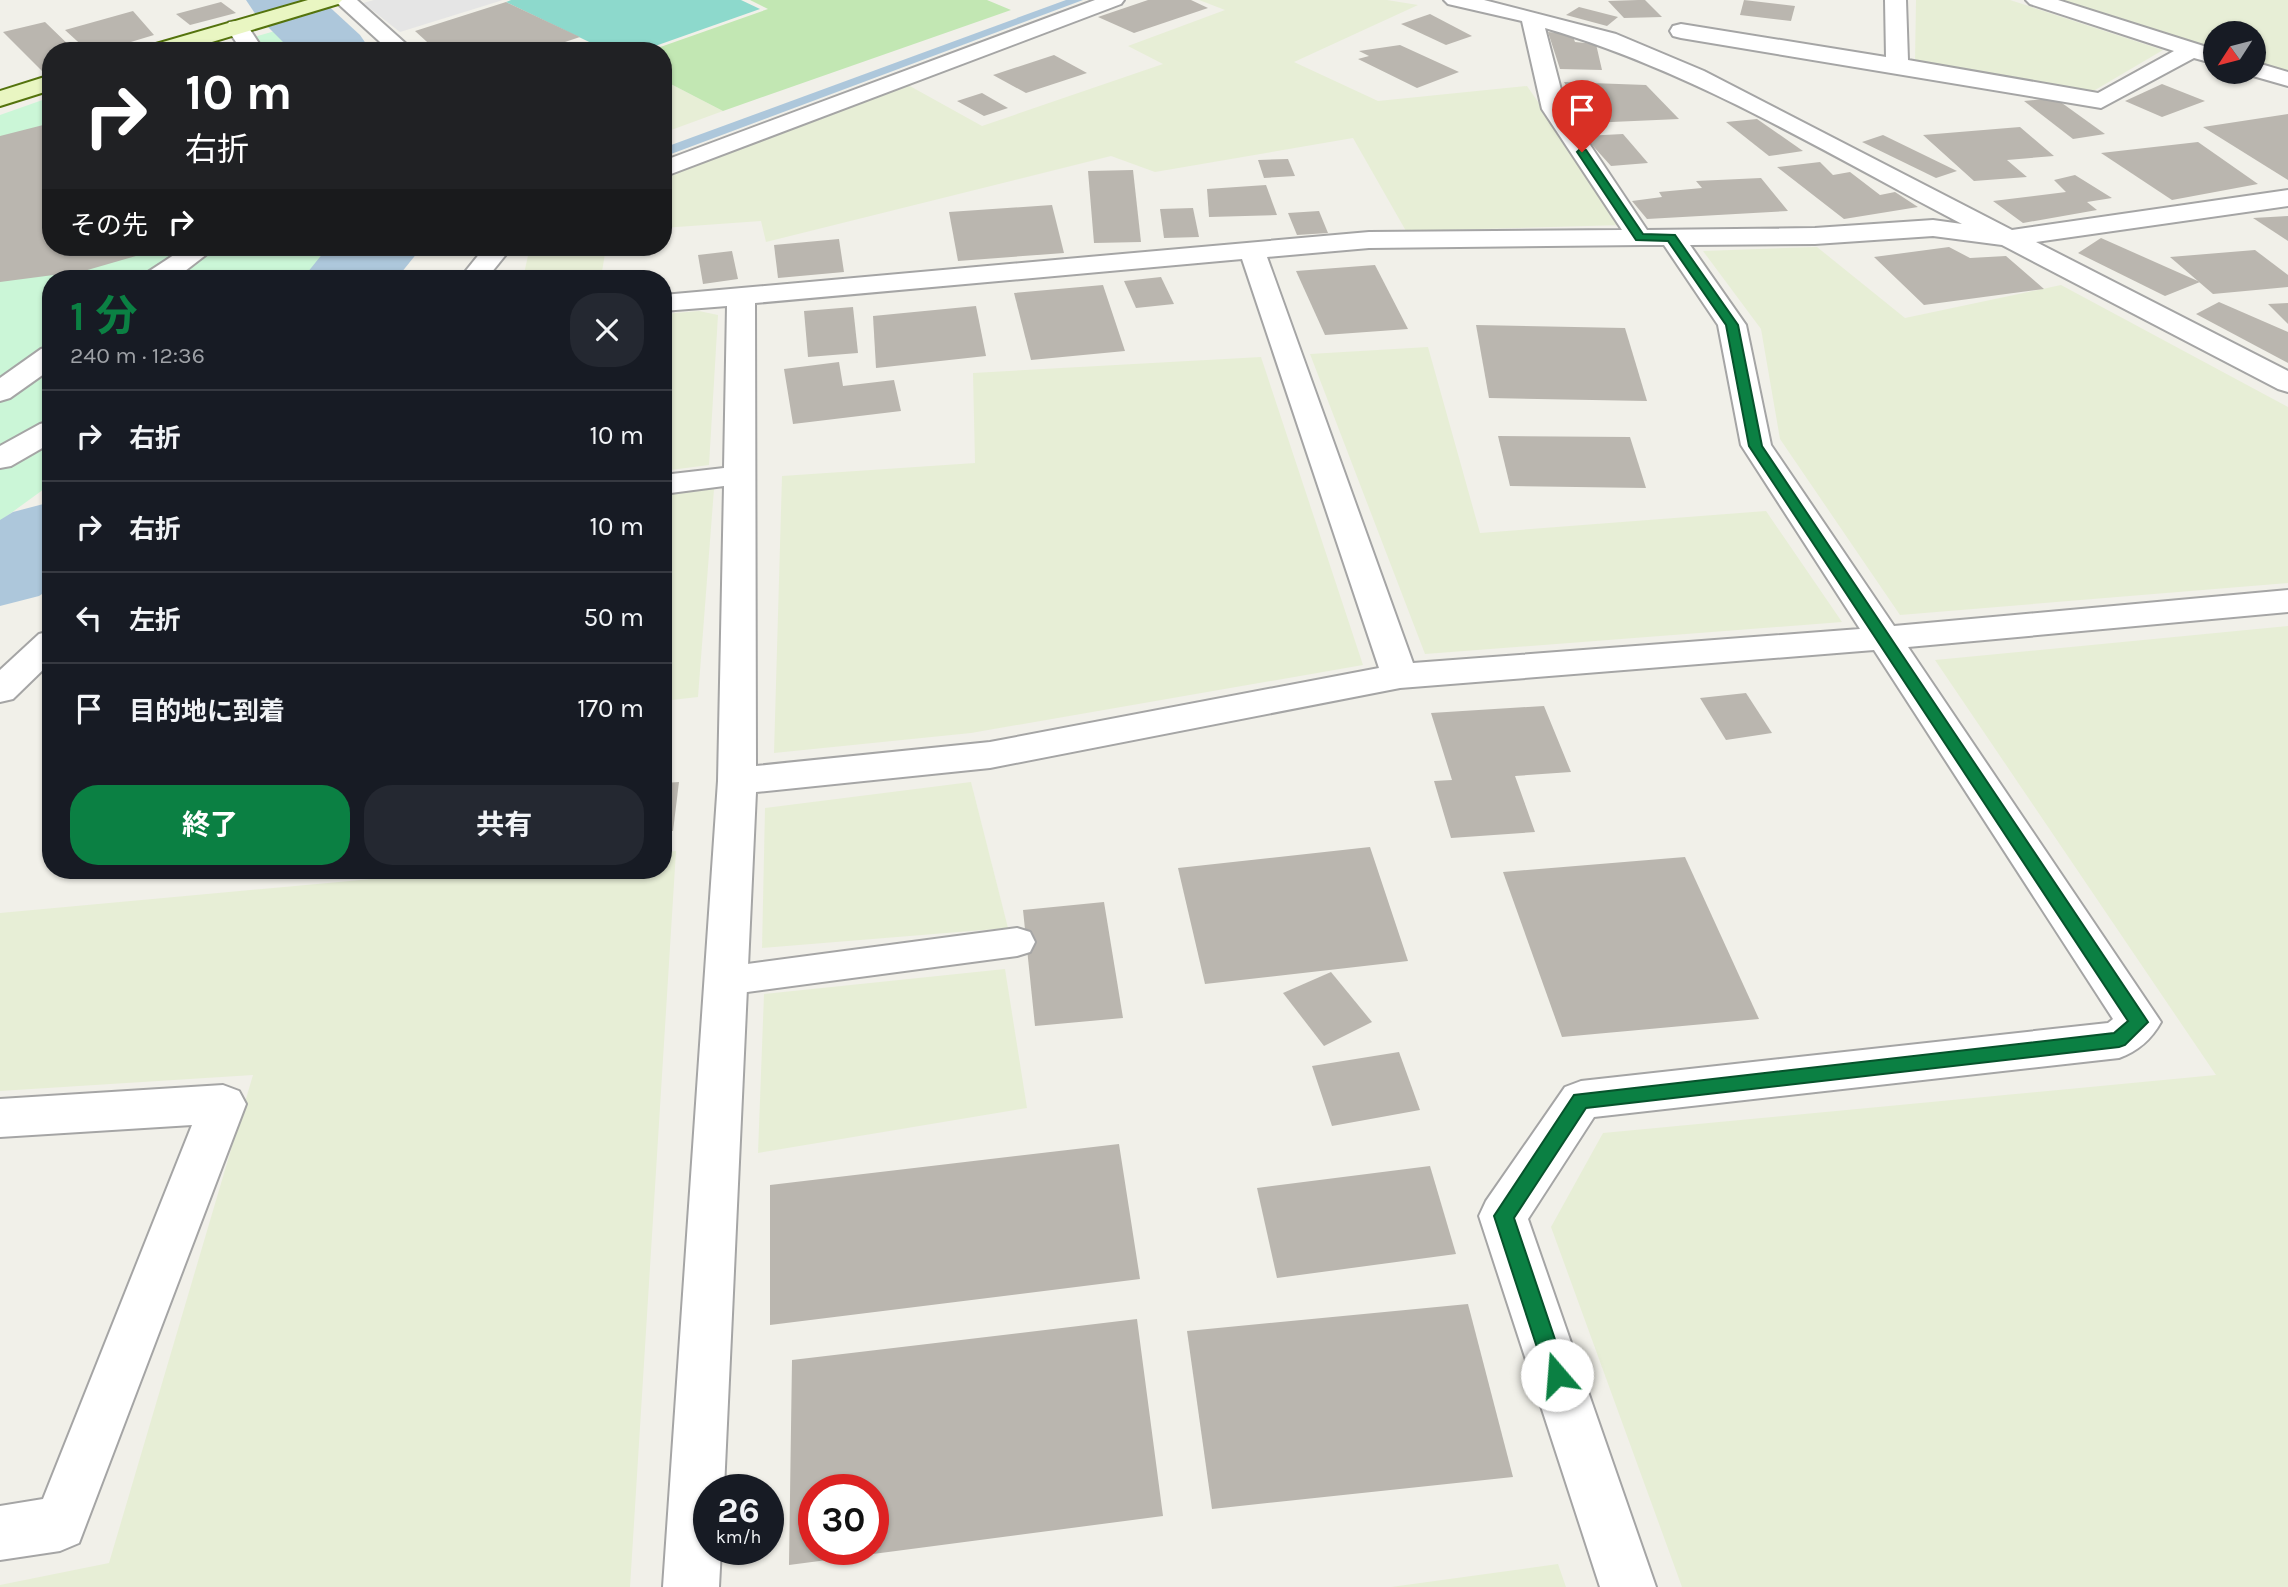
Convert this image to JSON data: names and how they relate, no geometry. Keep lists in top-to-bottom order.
{
  "north": "bottom left",
  "page": {
    "turn": ["10 m", "右折"],
    "then": "その先",
    "heading": ["1 分", "240 m · 12:36"],
    "list": [
      {
        "name": "右折",
        "value": "10 m"
      },
      {
        "name": "右折",
        "value": "10 m"
      },
      {
        "name": "左折",
        "value": "50 m"
      },
      {
        "name": "目的地に到着",
        "value": "170 m"
      }
    ],
    "buttons": ["終了", "共有"],
    "speed": "26 km/h",
    "limit": "30"
  }
}
